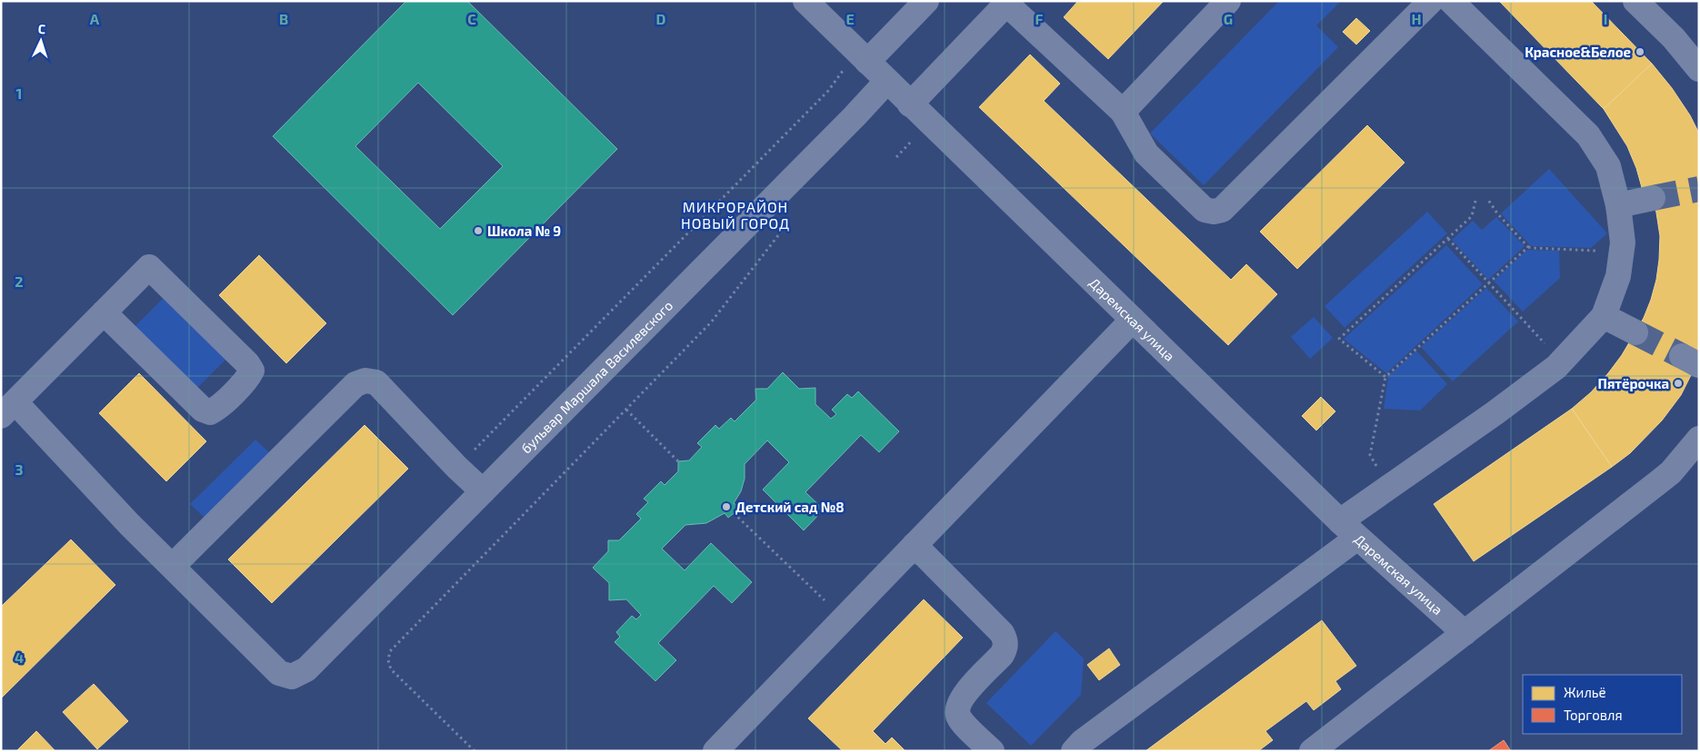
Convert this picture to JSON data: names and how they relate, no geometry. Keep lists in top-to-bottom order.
{
  "streets": {
    "street": ["Даремская улица", "бульвар Маршала Василевского"]
  },
  "crossings": [
    ["Даремская улица", "бульвар Маршала Василевского"]
  ],
  "districts": ["МИКРОРАЙОН НОВЫЙ ГОРОД"],
  "places": [
    "Красное&Белое",
    "Школа № 9",
    "Пятёрочка",
    "Детский сад №8"
  ],
  "legend": ["Жильё", "Торговля"],
  "north": "top",
  "grid": {
    "columns": [
      "A",
      "B",
      "C",
      "D",
      "E",
      "F",
      "G",
      "H",
      "I"
    ],
    "rows": [
      "1",
      "2",
      "3",
      "4"
    ]
  }
}
